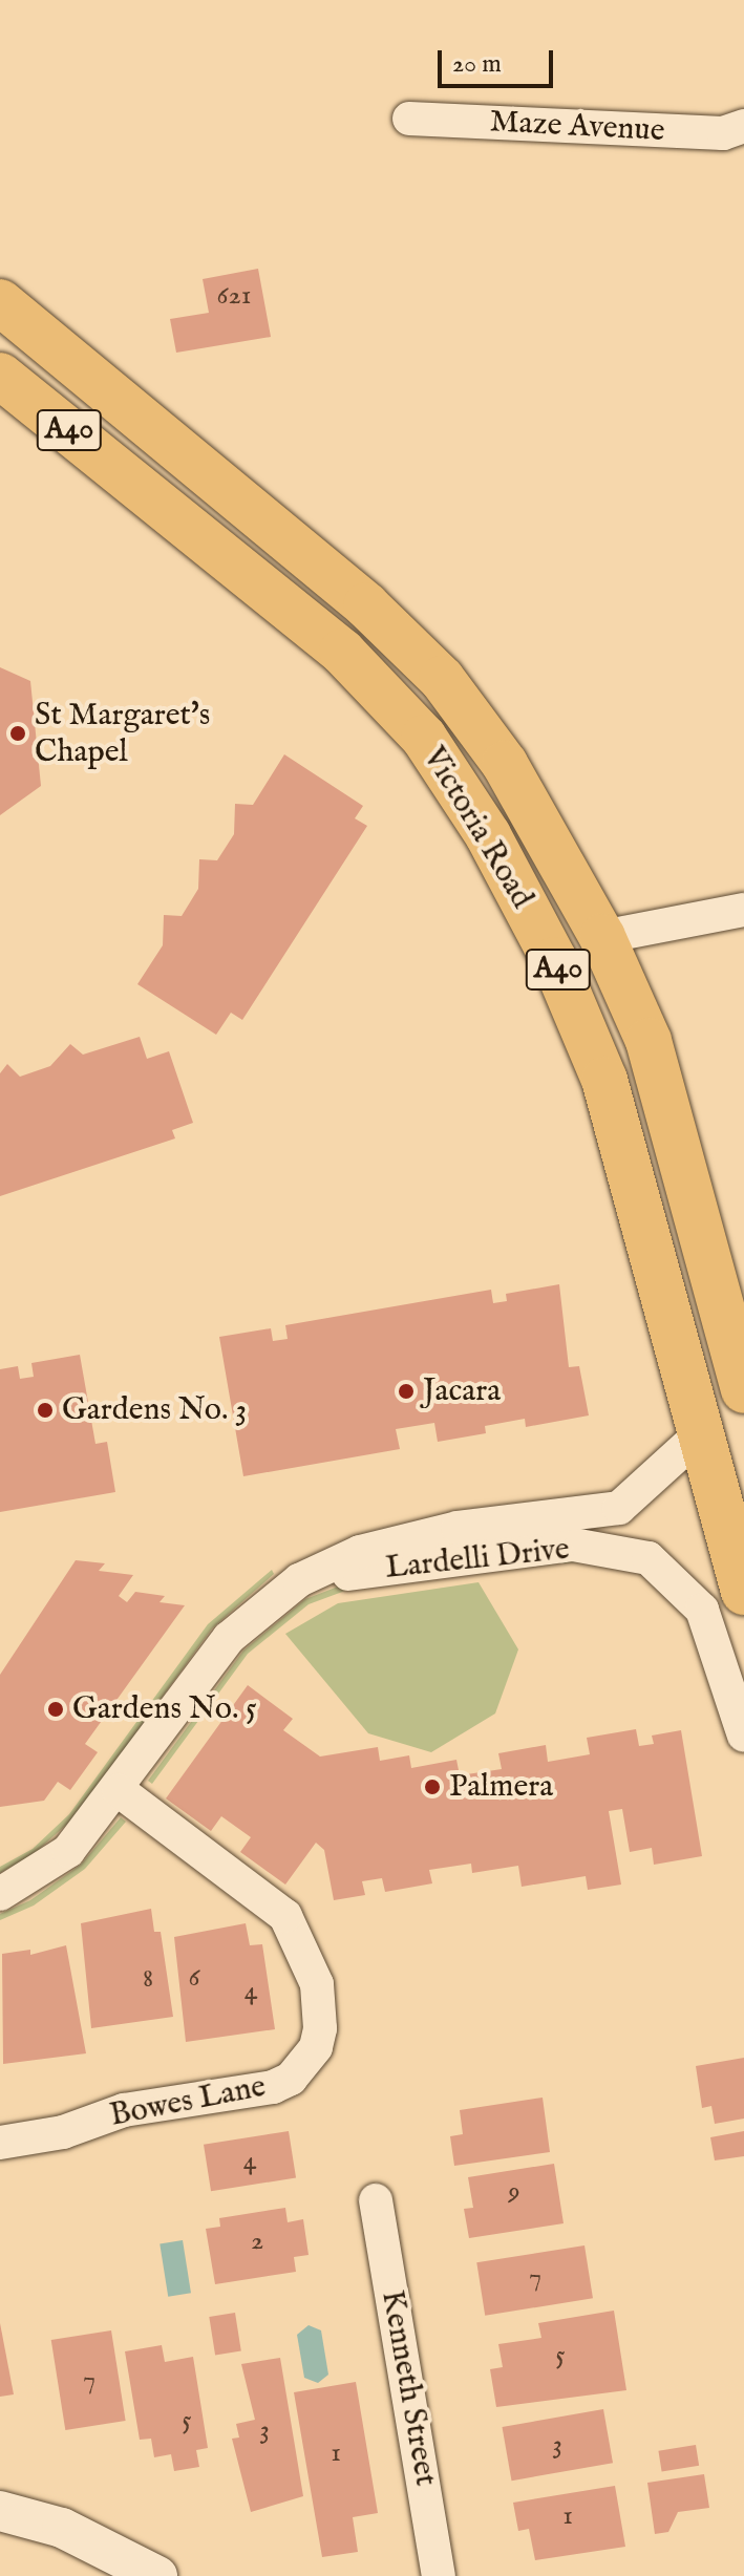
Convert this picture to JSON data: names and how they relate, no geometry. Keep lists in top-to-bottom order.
{
  "streets": {
    "highway": ["A40", "Victoria Road"],
    "street": [
      "Maze Avenue",
      "Lardelli Drive",
      "Bowes Lane",
      "Kenneth Street"
    ]
  },
  "crossings": [
    ["Victoria Road", "Lardelli Drive"],
    ["Lardelli Drive", "Bowes Lane"]
  ],
  "places": [
    "St Margaret's Chapel",
    "Jacara",
    "Gardens No. 3",
    "Gardens No. 5",
    "Palmera"
  ],
  "house_numbers": [
    "621",
    "6",
    "8",
    "4",
    "4",
    "9",
    "2",
    "7",
    "5",
    "7",
    "5",
    "3",
    "3",
    "1",
    "1"
  ],
  "scale_bar": "20 m"
}
